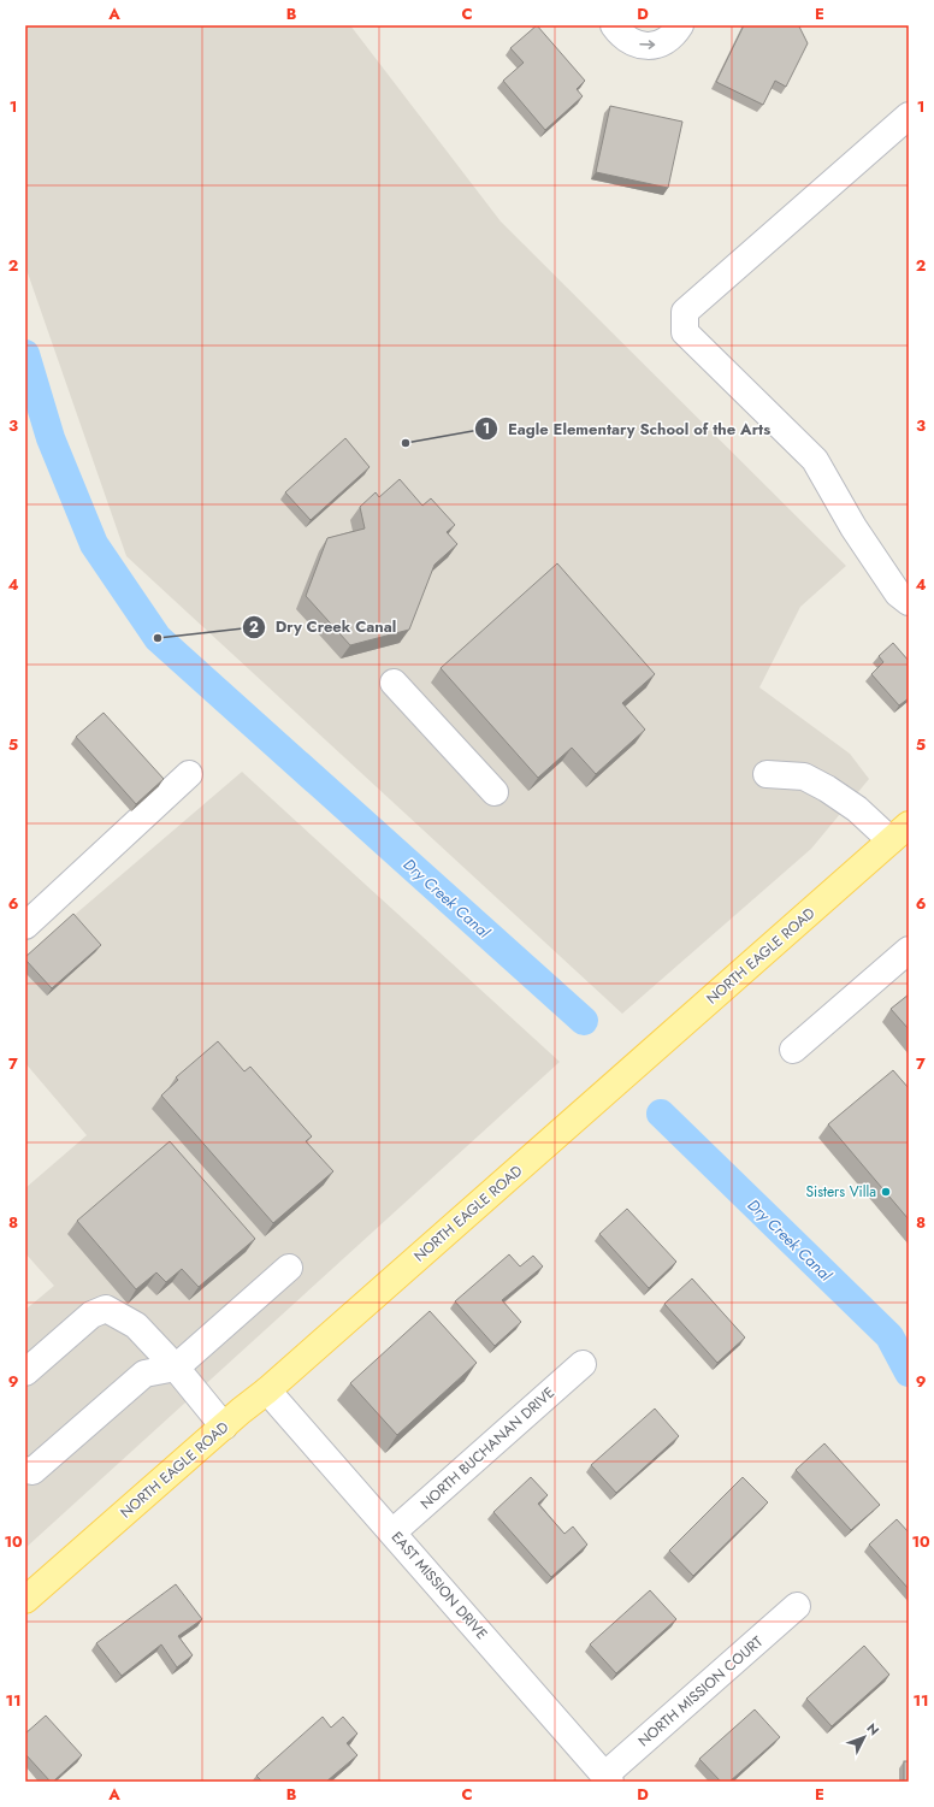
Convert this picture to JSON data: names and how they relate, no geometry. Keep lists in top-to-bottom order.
{
  "streets": {
    "main road": ["NORTH EAGLE ROAD"],
    "street": ["NORTH BUCHANAN DRIVE", "EAST MISSION DRIVE", "NORTH MISSION COURT"]
  },
  "crossings": [
    ["NORTH EAGLE ROAD", "EAST MISSION DRIVE"],
    ["NORTH BUCHANAN DRIVE", "EAST MISSION DRIVE"],
    ["EAST MISSION DRIVE", "NORTH MISSION COURT"]
  ],
  "water": ["Dry Creek Canal"],
  "places": ["Eagle Elementary School of the Arts", "Dry Creek Canal", "Sisters Villa"],
  "north": "top right",
  "grid": {
    "columns": [
      "A",
      "B",
      "C",
      "D",
      "E"
    ],
    "rows": [
      "1",
      "2",
      "3",
      "4",
      "5",
      "6",
      "7",
      "8",
      "9",
      "10",
      "11"
    ]
  }
}
